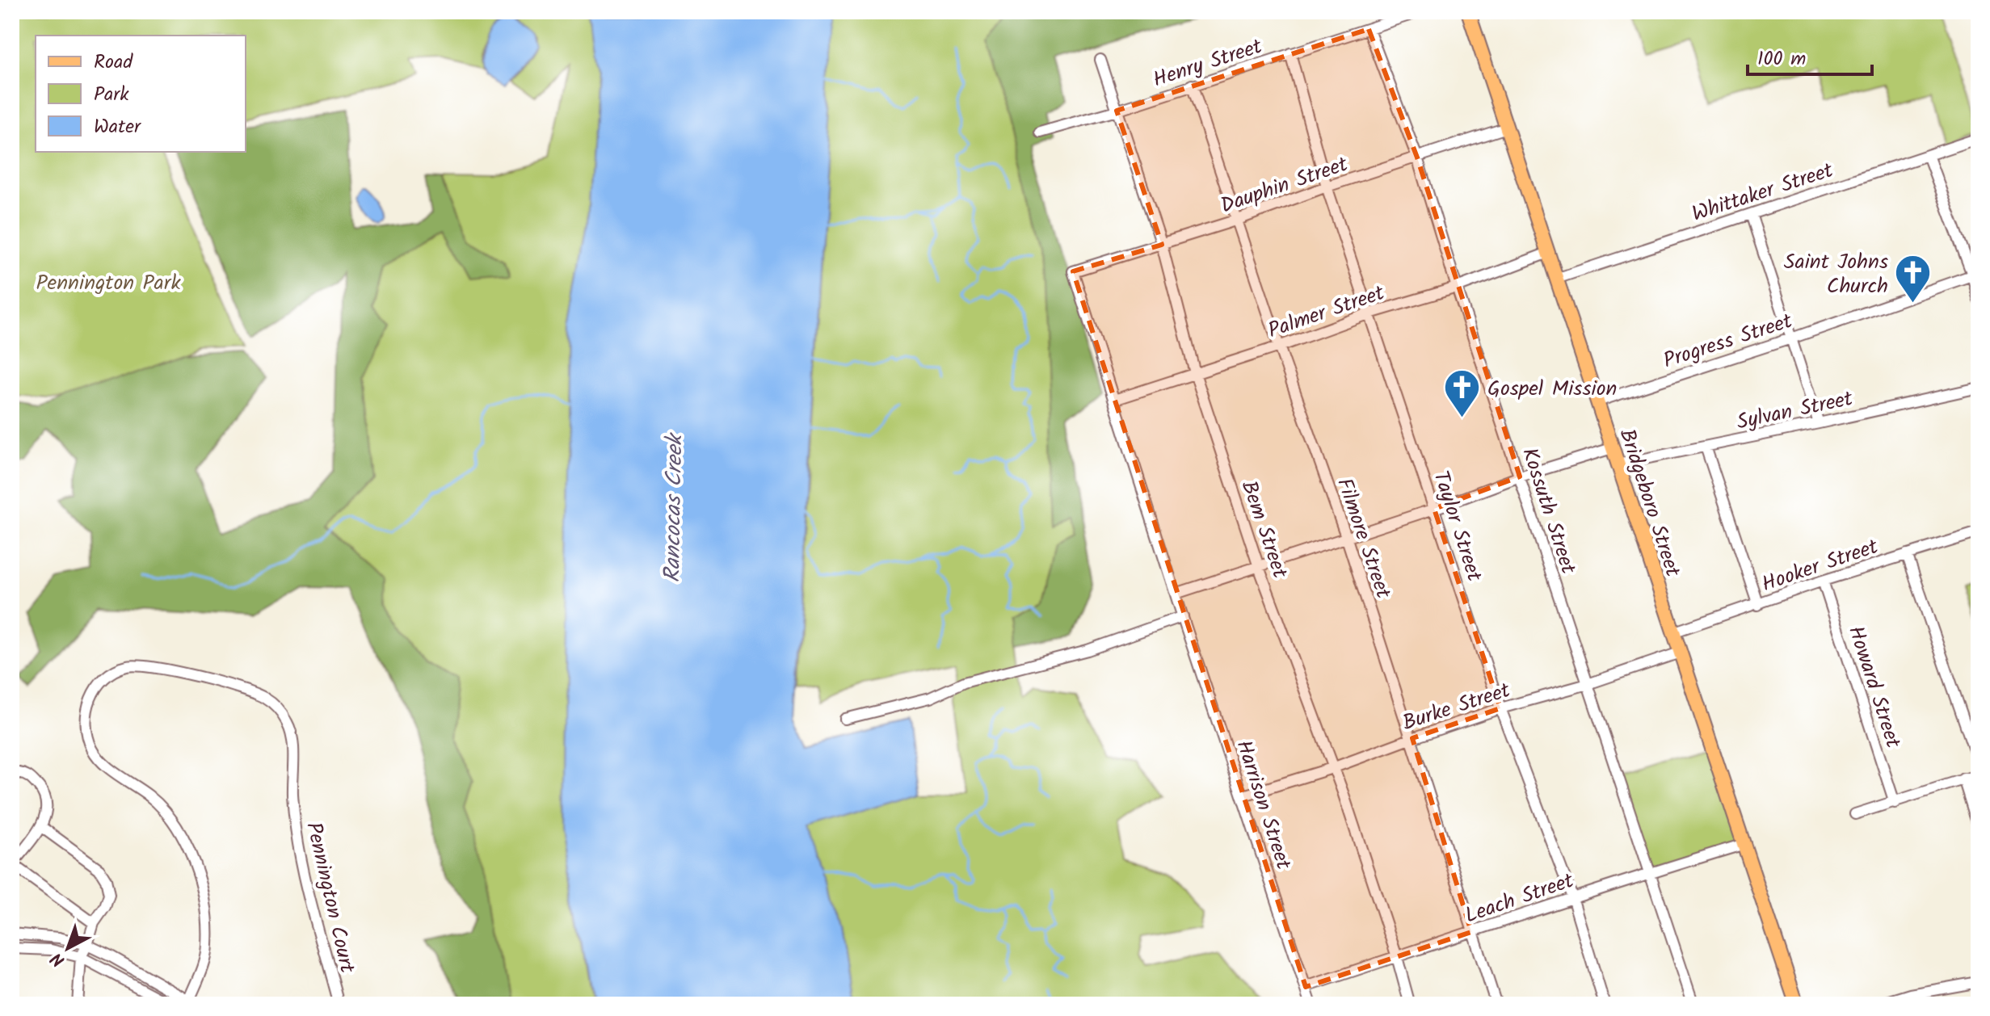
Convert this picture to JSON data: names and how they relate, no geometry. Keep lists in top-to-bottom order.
{
  "streets": {
    "main road": ["Bridgeboro Street"],
    "street": [
      "Henry Street",
      "Dauphin Street",
      "Whittaker Street",
      "Palmer Street",
      "Progress Street",
      "Sylvan Street",
      "Kossuth Street",
      "Taylor Street",
      "Bem Street",
      "Filmore Street",
      "Hooker Street",
      "Howard Street",
      "Burke Street",
      "Harrison Street",
      "Pennington Court",
      "Leach Street"
    ]
  },
  "crossings": [
    ["Henry Street", "Kossuth Street"],
    ["Henry Street", "Taylor Street"],
    ["Henry Street", "Bem Street"],
    ["Henry Street", "Filmore Street"],
    ["Dauphin Street", "Bridgeboro Street"],
    ["Dauphin Street", "Kossuth Street"],
    ["Dauphin Street", "Taylor Street"],
    ["Dauphin Street", "Bem Street"],
    ["Dauphin Street", "Filmore Street"],
    ["Dauphin Street", "Harrison Street"],
    ["Whittaker Street", "Bridgeboro Street"],
    ["Palmer Street", "Bridgeboro Street"],
    ["Palmer Street", "Kossuth Street"],
    ["Palmer Street", "Taylor Street"],
    ["Palmer Street", "Bem Street"],
    ["Palmer Street", "Filmore Street"],
    ["Palmer Street", "Harrison Street"],
    ["Progress Street", "Bridgeboro Street"],
    ["Sylvan Street", "Bridgeboro Street"],
    ["Bridgeboro Street", "Hooker Street"],
    ["Bridgeboro Street", "Burke Street"],
    ["Bridgeboro Street", "Leach Street"],
    ["Kossuth Street", "Burke Street"],
    ["Kossuth Street", "Leach Street"],
    ["Taylor Street", "Burke Street"],
    ["Taylor Street", "Leach Street"],
    ["Bem Street", "Burke Street"],
    ["Bem Street", "Leach Street"],
    ["Filmore Street", "Burke Street"],
    ["Filmore Street", "Leach Street"],
    ["Hooker Street", "Howard Street"],
    ["Burke Street", "Harrison Street"],
    ["Harrison Street", "Leach Street"]
  ],
  "water": ["Rancocas Creek"],
  "parks": ["Pennington Park"],
  "places": {
    "church": ["Saint Johns Church", "Gospel Mission"]
  },
  "legend": ["Road", "Park", "Water"],
  "scale_bar": "100 m",
  "north": "bottom left"
}
